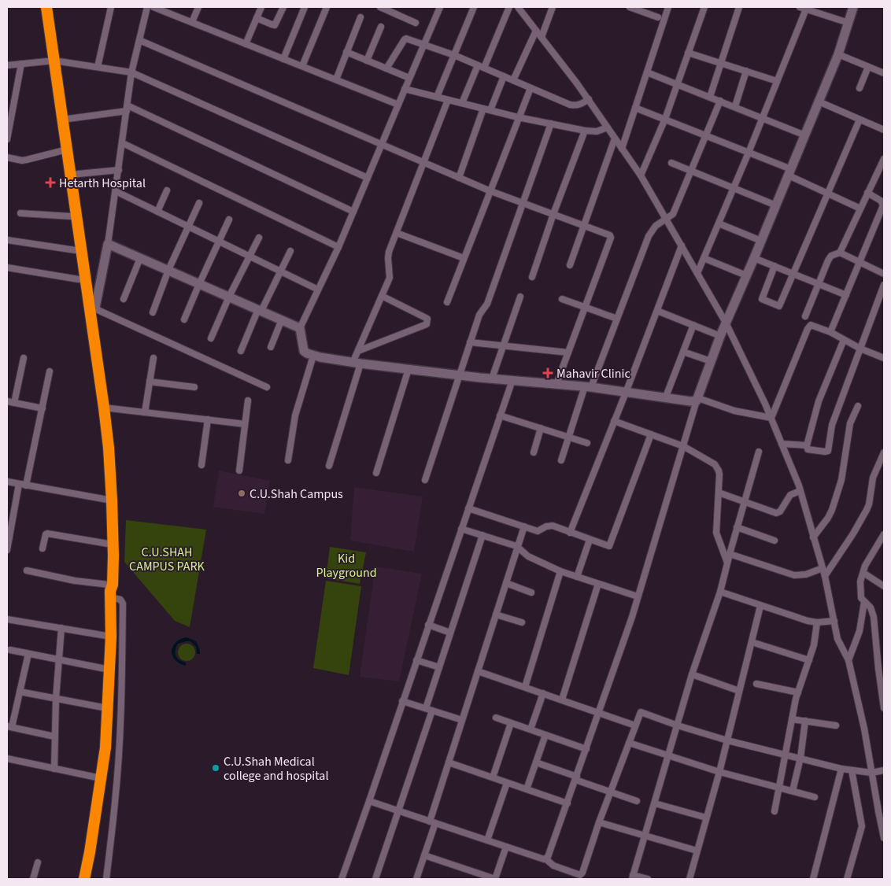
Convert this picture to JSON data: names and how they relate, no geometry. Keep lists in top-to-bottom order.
{
  "parks": ["C.U.SHAH CAMPUS PARK", "Kid Playground"],
  "places": {
    "health": ["Hetarth Hospital", "Mahavir Clinic"],
    "other": ["C.U.Shah Campus", "C.U.Shah Medical college and hospital"]
  }
}
